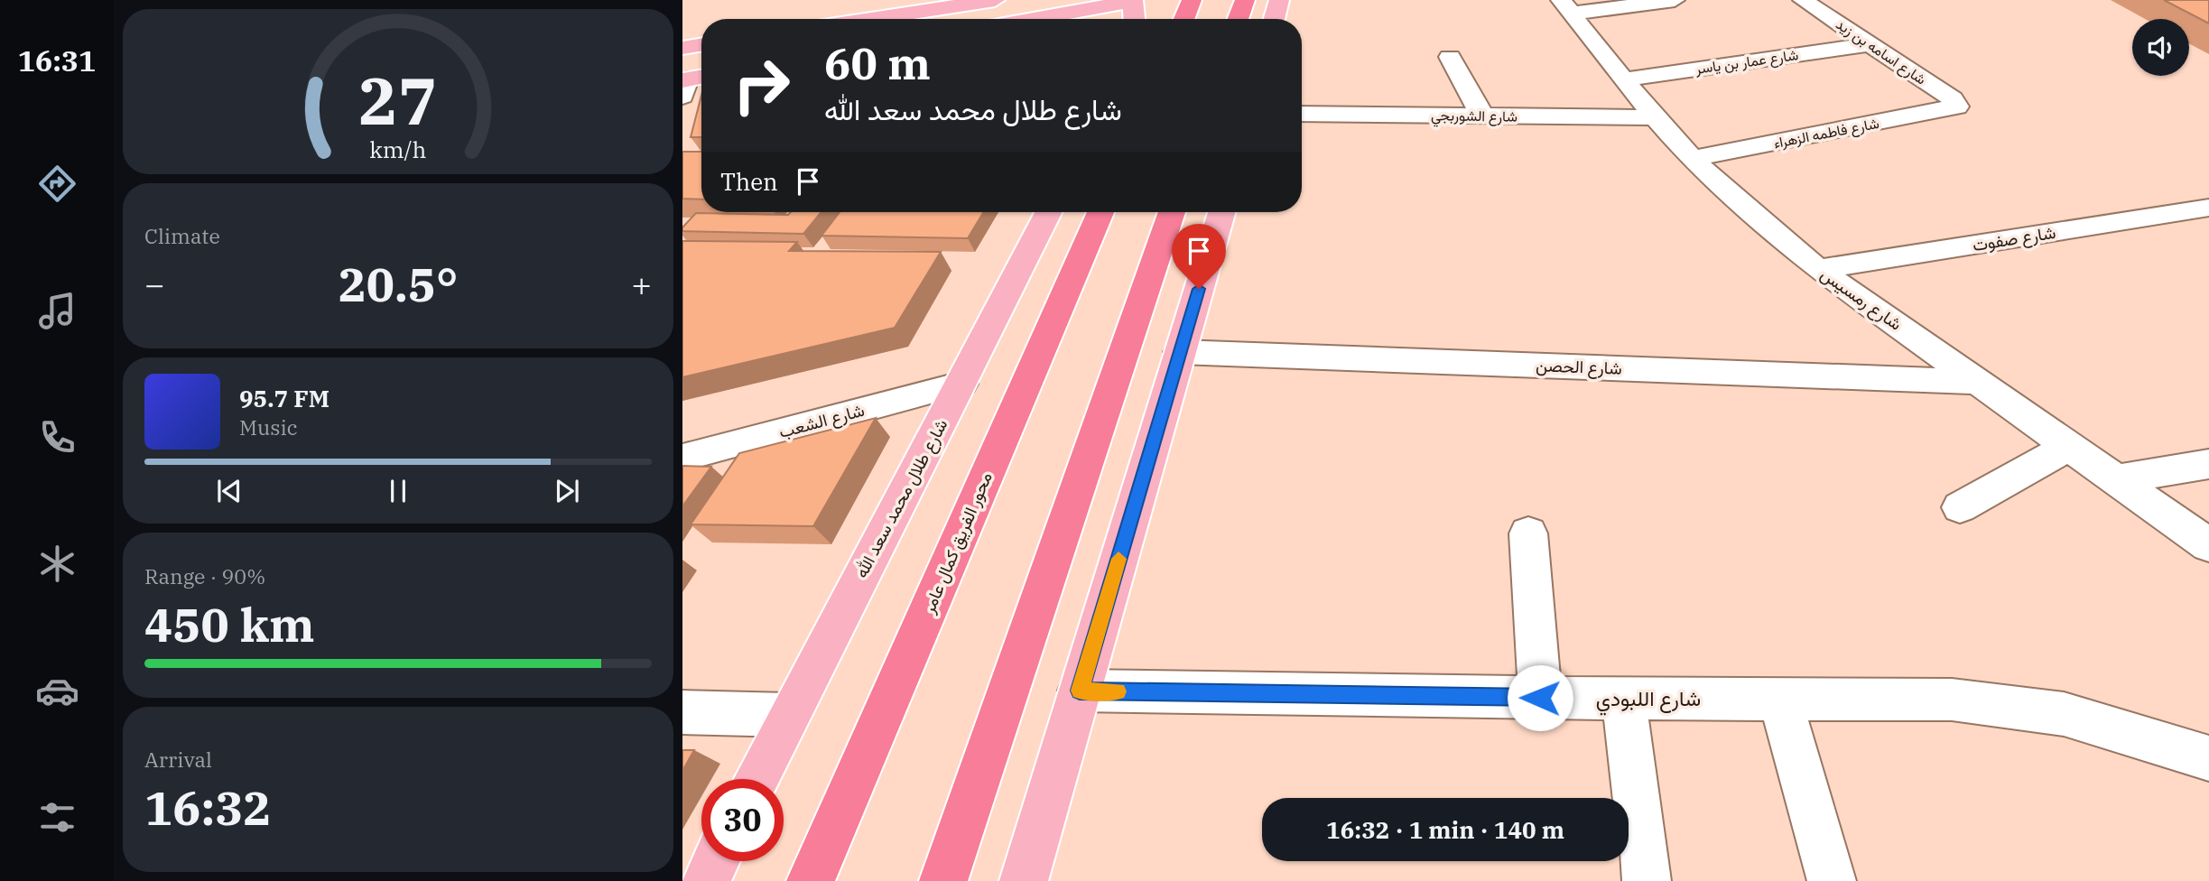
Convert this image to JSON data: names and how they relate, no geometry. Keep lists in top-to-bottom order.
{
  "streets": {
    "highway": ["محور الفريق كمال عامر"],
    "main road": ["شارع طلال محمد سعد الله"],
    "street": [
      "شارع اسامه بن زيد",
      "شارع عمار بن ياسر",
      "شارع الشوربجي",
      "شارع فاطمه الزهراء",
      "شارع صفوت",
      "شارع رمسيس",
      "شارع الحصن",
      "شارع الشعب",
      "شارع اللبودي"
    ]
  },
  "crossings": [
    ["شارع اسامه بن زيد", "شارع عمار بن ياسر"],
    ["شارع اسامه بن زيد", "شارع فاطمه الزهراء"],
    ["شارع عمار بن ياسر", "شارع رمسيس"],
    ["شارع الشوربجي", "شارع رمسيس"],
    ["شارع فاطمه الزهراء", "شارع رمسيس"],
    ["شارع صفوت", "شارع رمسيس"],
    ["شارع رمسيس", "شارع الحصن"],
    ["شارع الشعب", "شارع طلال محمد سعد الله"]
  ],
  "page": {
    "tabs": "16:31",
    "turn": ["60 m", "شارع طلال محمد سعد الله"],
    "then": "Then",
    "tile": [
      "Climate",
      ["Range · 90%", "450 km"],
      ["Arrival", "16:32"]
    ],
    "heat": ["−", "20.5°", "+"],
    "song": ["95.7 FM", "Music"],
    "limit": "30",
    "trip": "16:32 · 1 min · 140 m",
    "gauge": ["27", "km/h"]
  }
}
